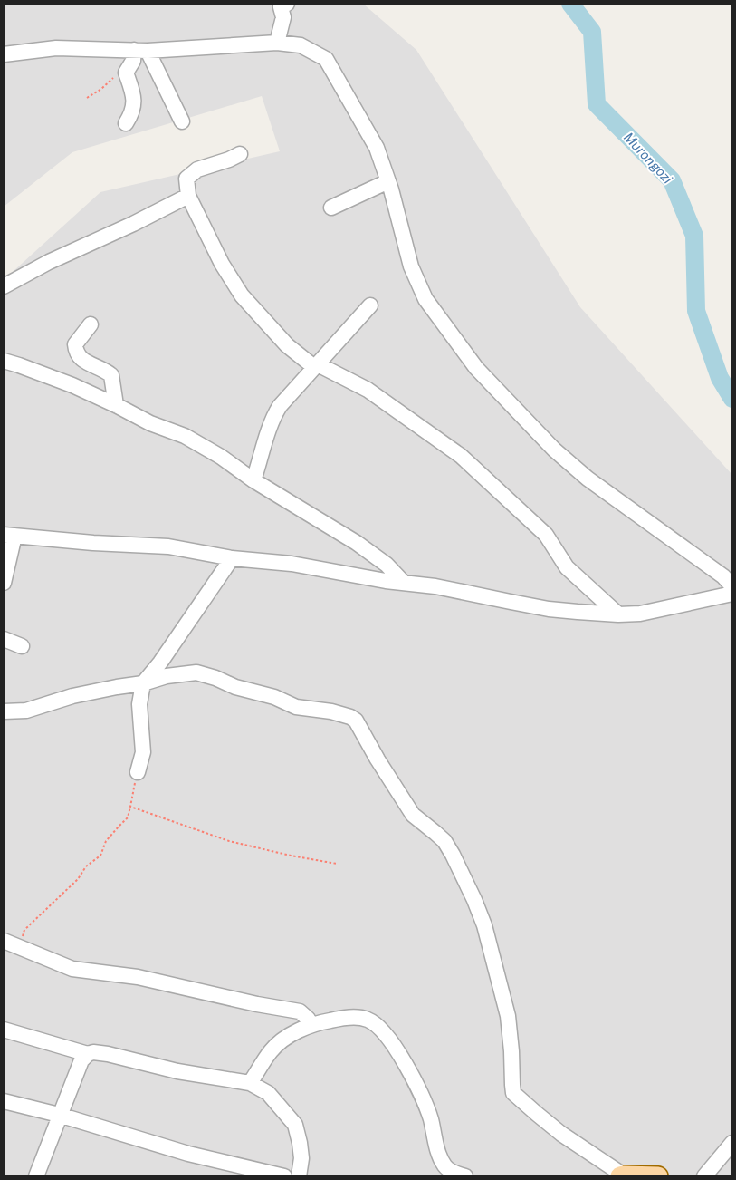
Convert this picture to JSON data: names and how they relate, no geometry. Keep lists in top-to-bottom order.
{
  "water": ["Murongozi"]
}
